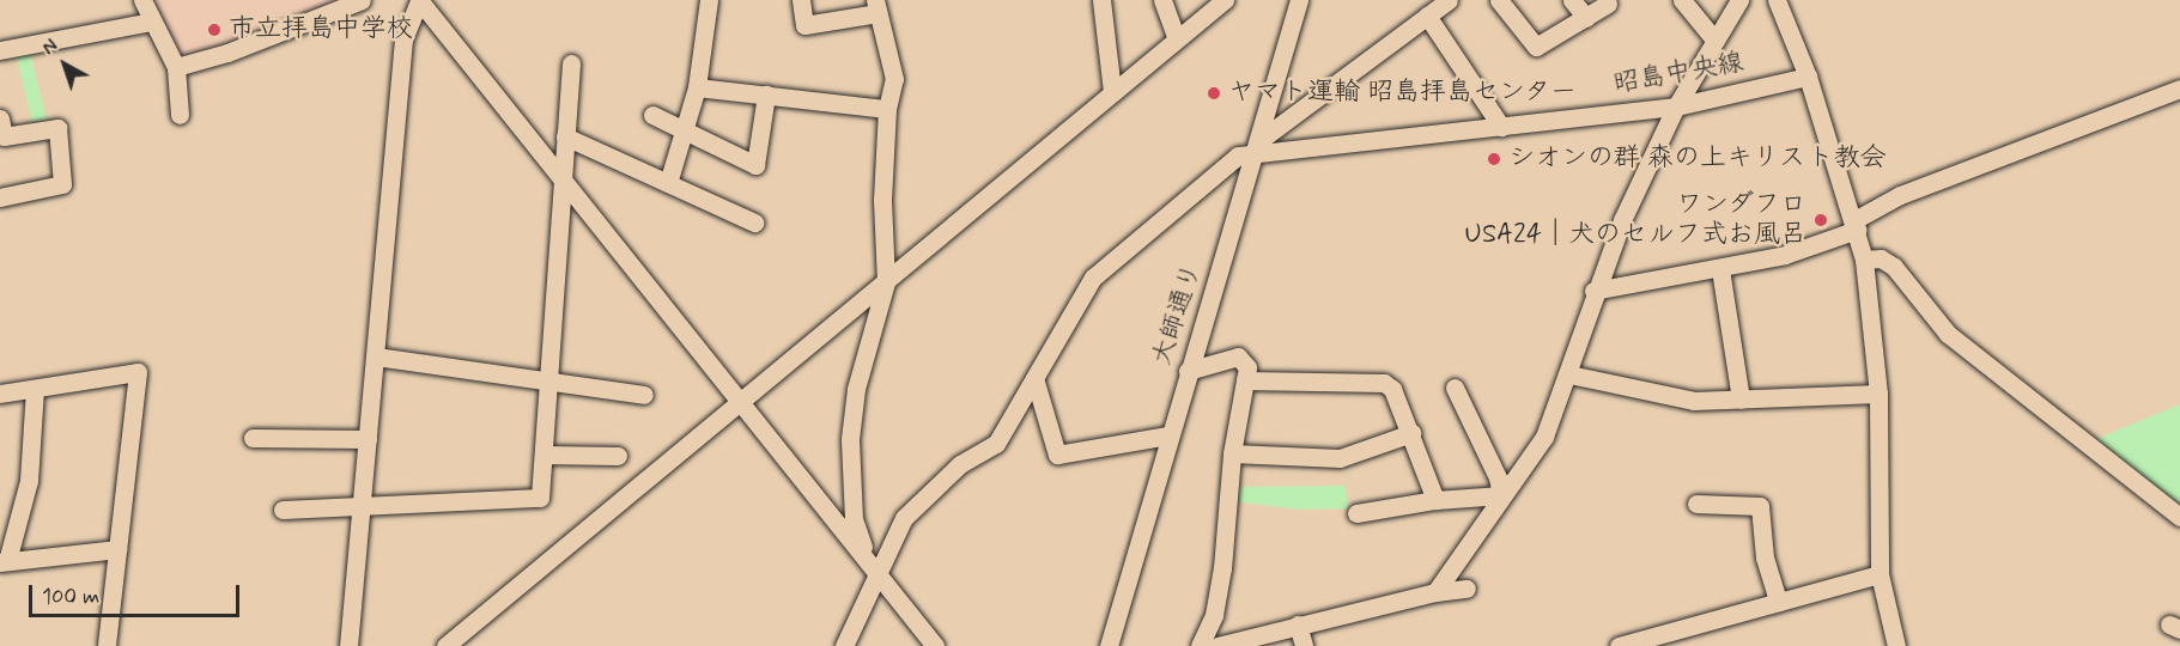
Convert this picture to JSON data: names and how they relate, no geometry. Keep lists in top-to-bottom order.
{
  "streets": {
    "street": ["昭島中央線", "大師通り"]
  },
  "crossings": [
    ["昭島中央線", "大師通り"]
  ],
  "places": [
    "市立拝島中学校",
    "ヤマト運輸 昭島拝島センター",
    "シオンの群 森の上キリスト教会",
    "ワンダフロ USA24｜犬のセルフ式お風呂"
  ],
  "scale_bar": "100 m",
  "north": "top left"
}
